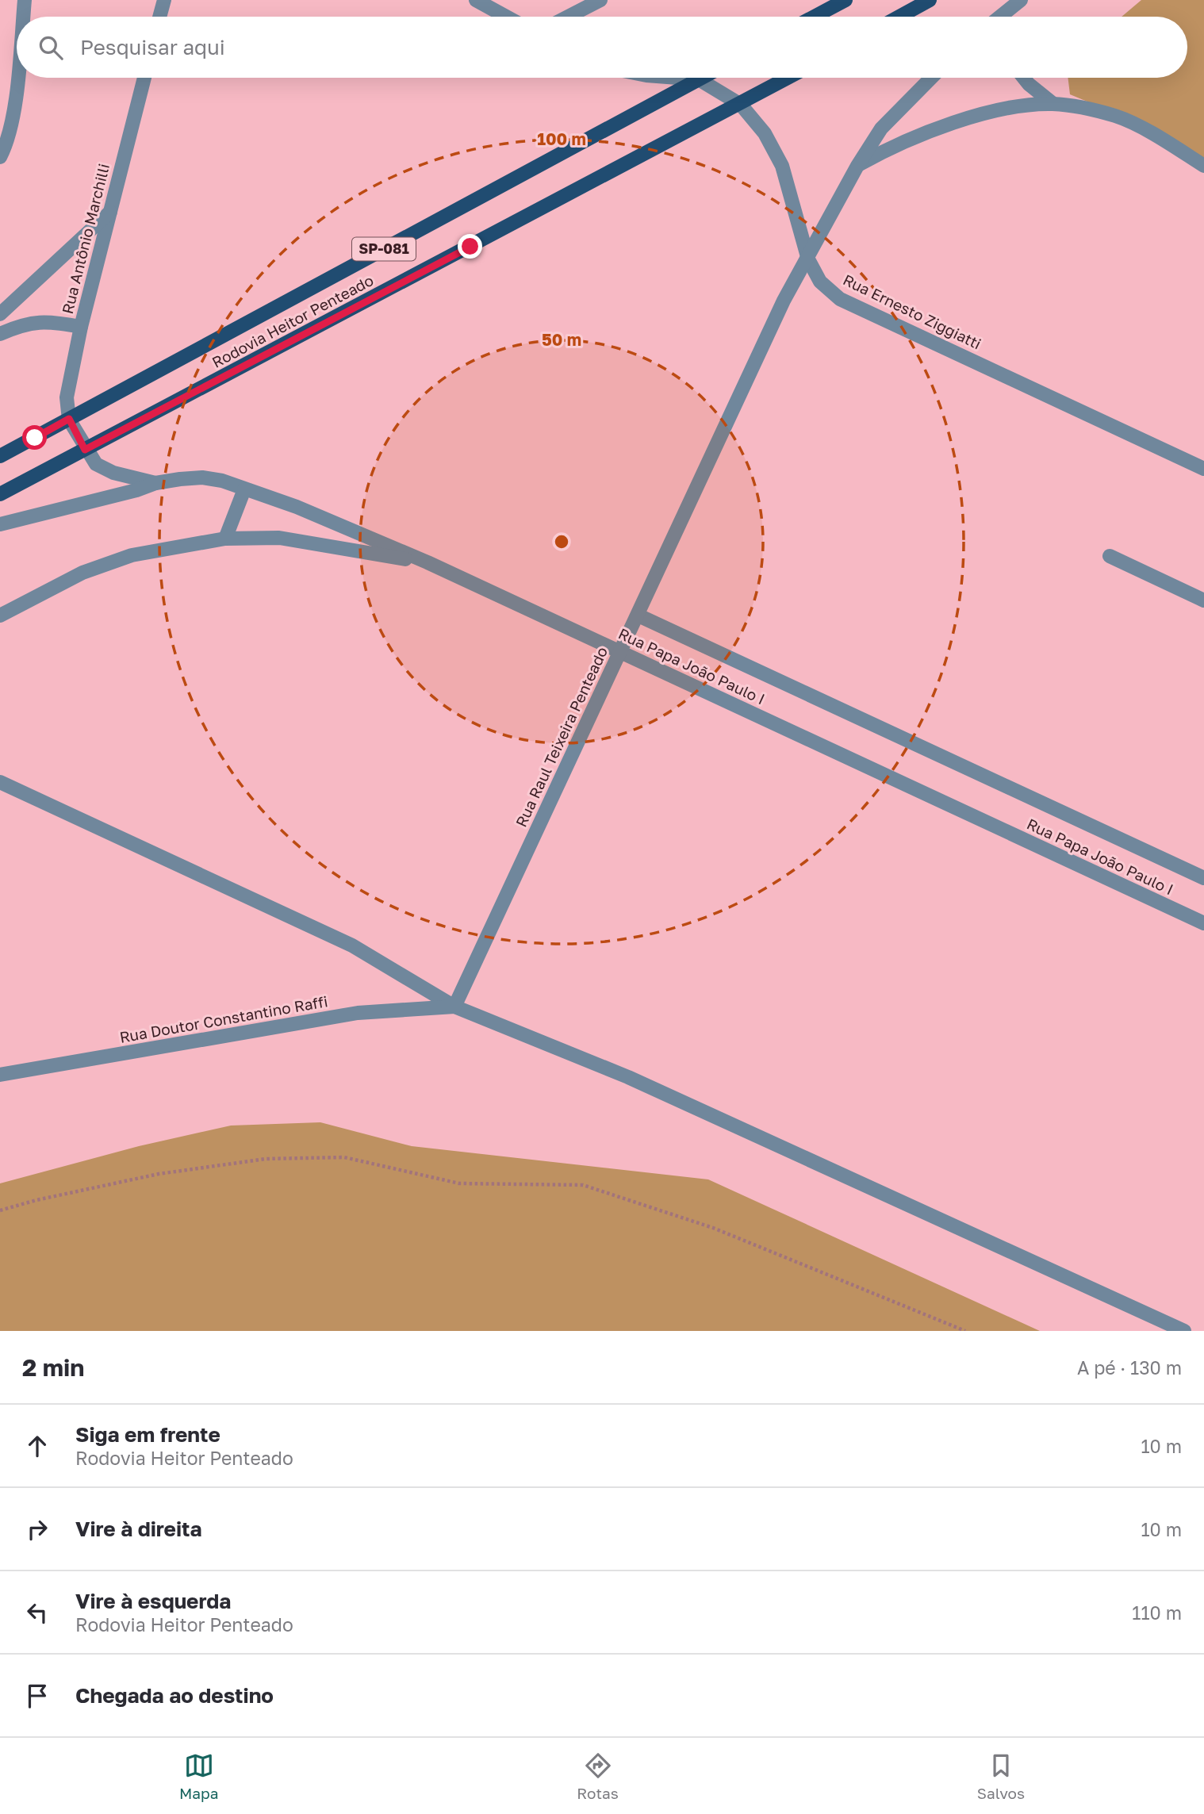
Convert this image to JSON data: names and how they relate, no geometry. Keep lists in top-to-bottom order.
{
  "streets": {
    "main road": ["SP-081", "Rodovia Heitor Penteado"],
    "street": [
      "Rua Antônio Marchilli",
      "Rua Ernesto Ziggiatti",
      "Rua Papa João Paulo I",
      "Rua Raul Teixeira Penteado",
      "Rua Doutor Constantino Raffi"
    ]
  },
  "crossings": [
    ["Rua Antônio Marchilli", "Rodovia Heitor Penteado"],
    ["Rua Antônio Marchilli", "Rua Papa João Paulo I"],
    ["Rua Ernesto Ziggiatti", "Rodovia Heitor Penteado"],
    ["Rua Ernesto Ziggiatti", "Rua Raul Teixeira Penteado"],
    ["Rodovia Heitor Penteado", "Rua Papa João Paulo I"],
    ["Rua Papa João Paulo I", "Rua Raul Teixeira Penteado"],
    ["Rua Raul Teixeira Penteado", "Rua Doutor Constantino Raffi"]
  ],
  "page": {
    "search": "Pesquisar aqui",
    "heading": ["2 min", "A pé · 130 m"],
    "list": [
      ["Siga em frente", "Rodovia Heitor Penteado", "10 m"],
      ["Vire à direita", "10 m"],
      ["Vire à esquerda", "Rodovia Heitor Penteado", "110 m"],
      "Chegada ao destino"
    ],
    "nav": ["Mapa", "Rotas", "Salvos"]
  },
  "rings": ["100 m", "50 m"]
}
